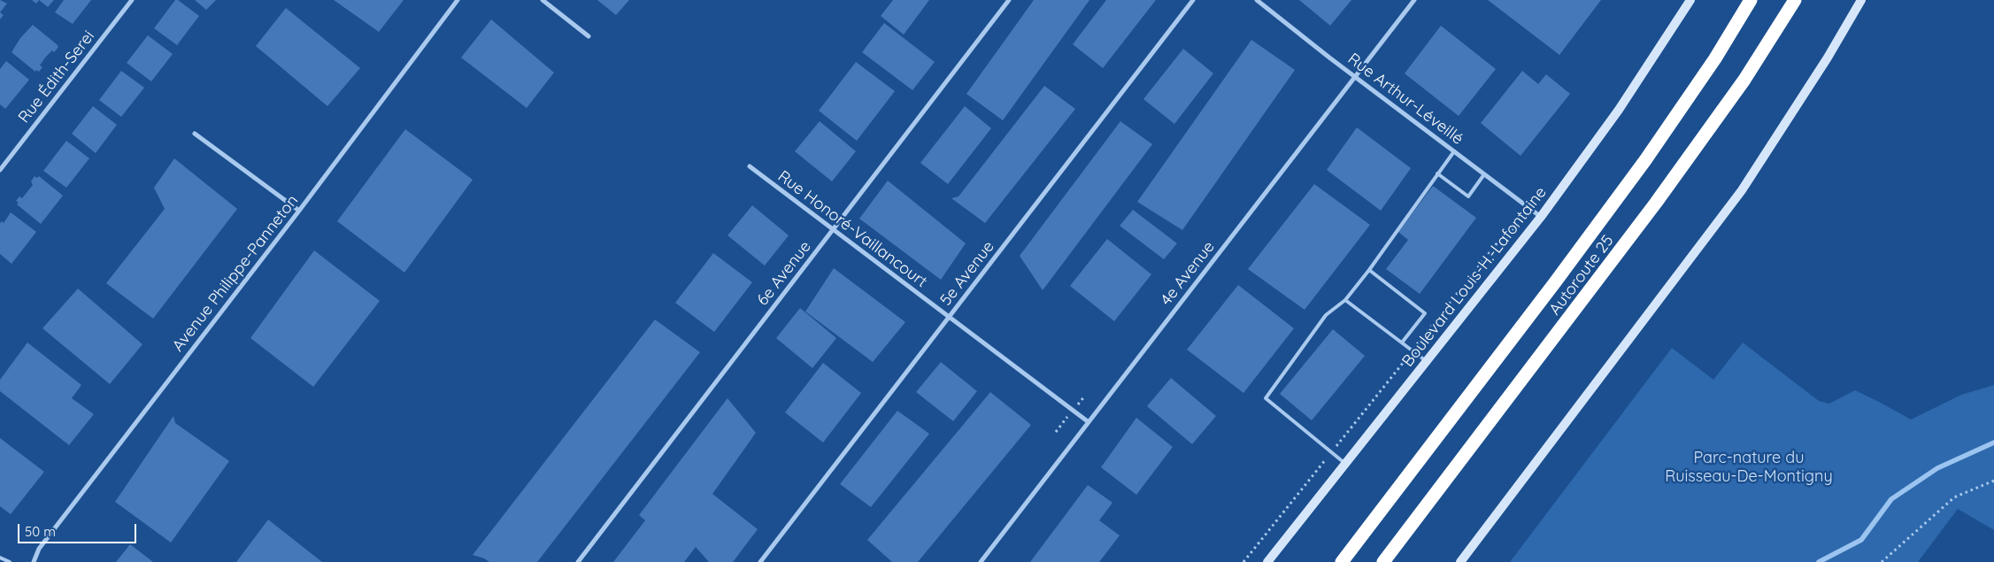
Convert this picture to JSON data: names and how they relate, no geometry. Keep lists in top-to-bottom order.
{
  "streets": {
    "highway": ["Autoroute 25"],
    "main road": ["Boulevard Louis-H.-Lafontaine"],
    "street": [
      "Rue Édith-Serei",
      "Rue Arthur-Léveillé",
      "Rue Honoré-Vaillancourt",
      "Avenue Philippe-Panneton",
      "6e Avenue",
      "5e Avenue",
      "4e Avenue"
    ]
  },
  "crossings": [
    ["Rue Arthur-Léveillé", "4e Avenue"],
    ["Rue Arthur-Léveillé", "Boulevard Louis-H.-Lafontaine"],
    ["Rue Honoré-Vaillancourt", "6e Avenue"],
    ["Rue Honoré-Vaillancourt", "5e Avenue"],
    ["Rue Honoré-Vaillancourt", "4e Avenue"]
  ],
  "parks": ["Parc-nature du Ruisseau-De-Montigny"],
  "scale_bar": "50 m"
}
